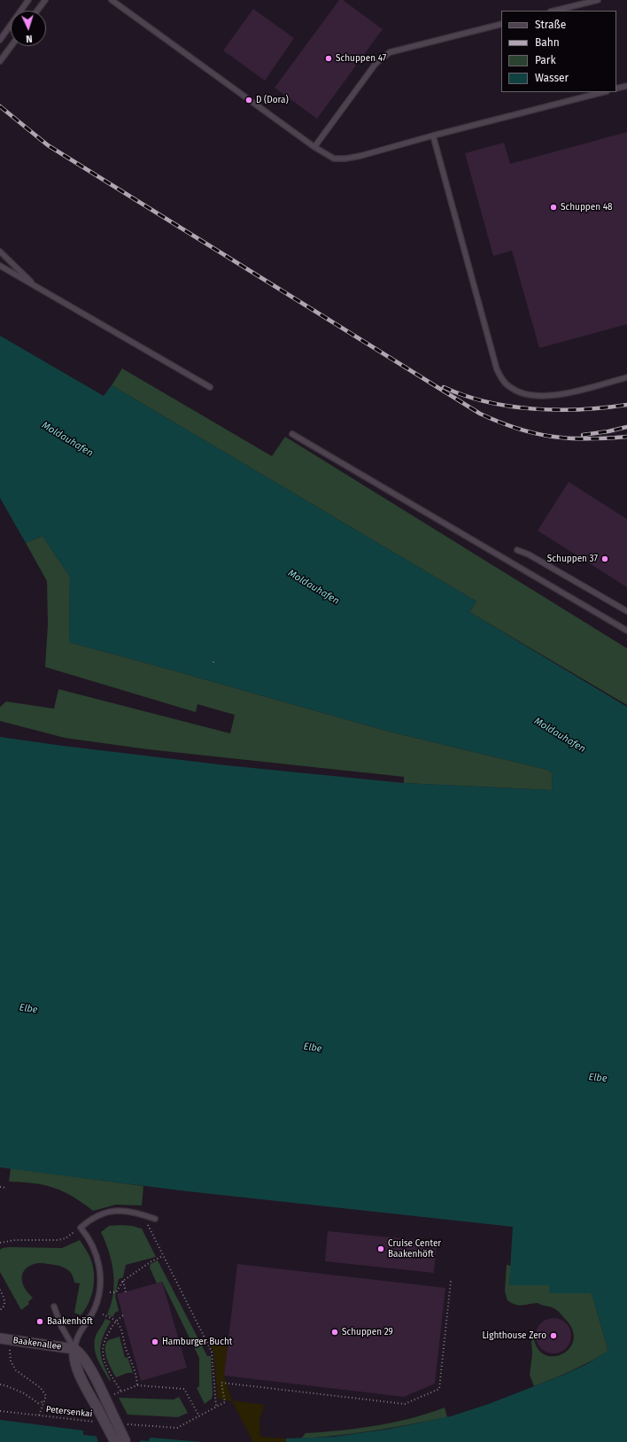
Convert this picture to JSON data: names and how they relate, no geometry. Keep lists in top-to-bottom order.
{
  "streets": {
    "street": ["Baakenallee"],
    "path": ["Petersenkai"]
  },
  "water": ["Moldauhafen", "Elbe"],
  "places": [
    "Schuppen 47",
    "D (Dora)",
    "Schuppen 48",
    "Schuppen 37",
    "Cruise Center Baakenhöft",
    "Baakenhöft",
    "Schuppen 29",
    "Lighthouse Zero",
    "Hamburger Bucht"
  ],
  "legend": [
    "Straße",
    "Bahn",
    "Park",
    "Wasser"
  ],
  "north": "bottom"
}
